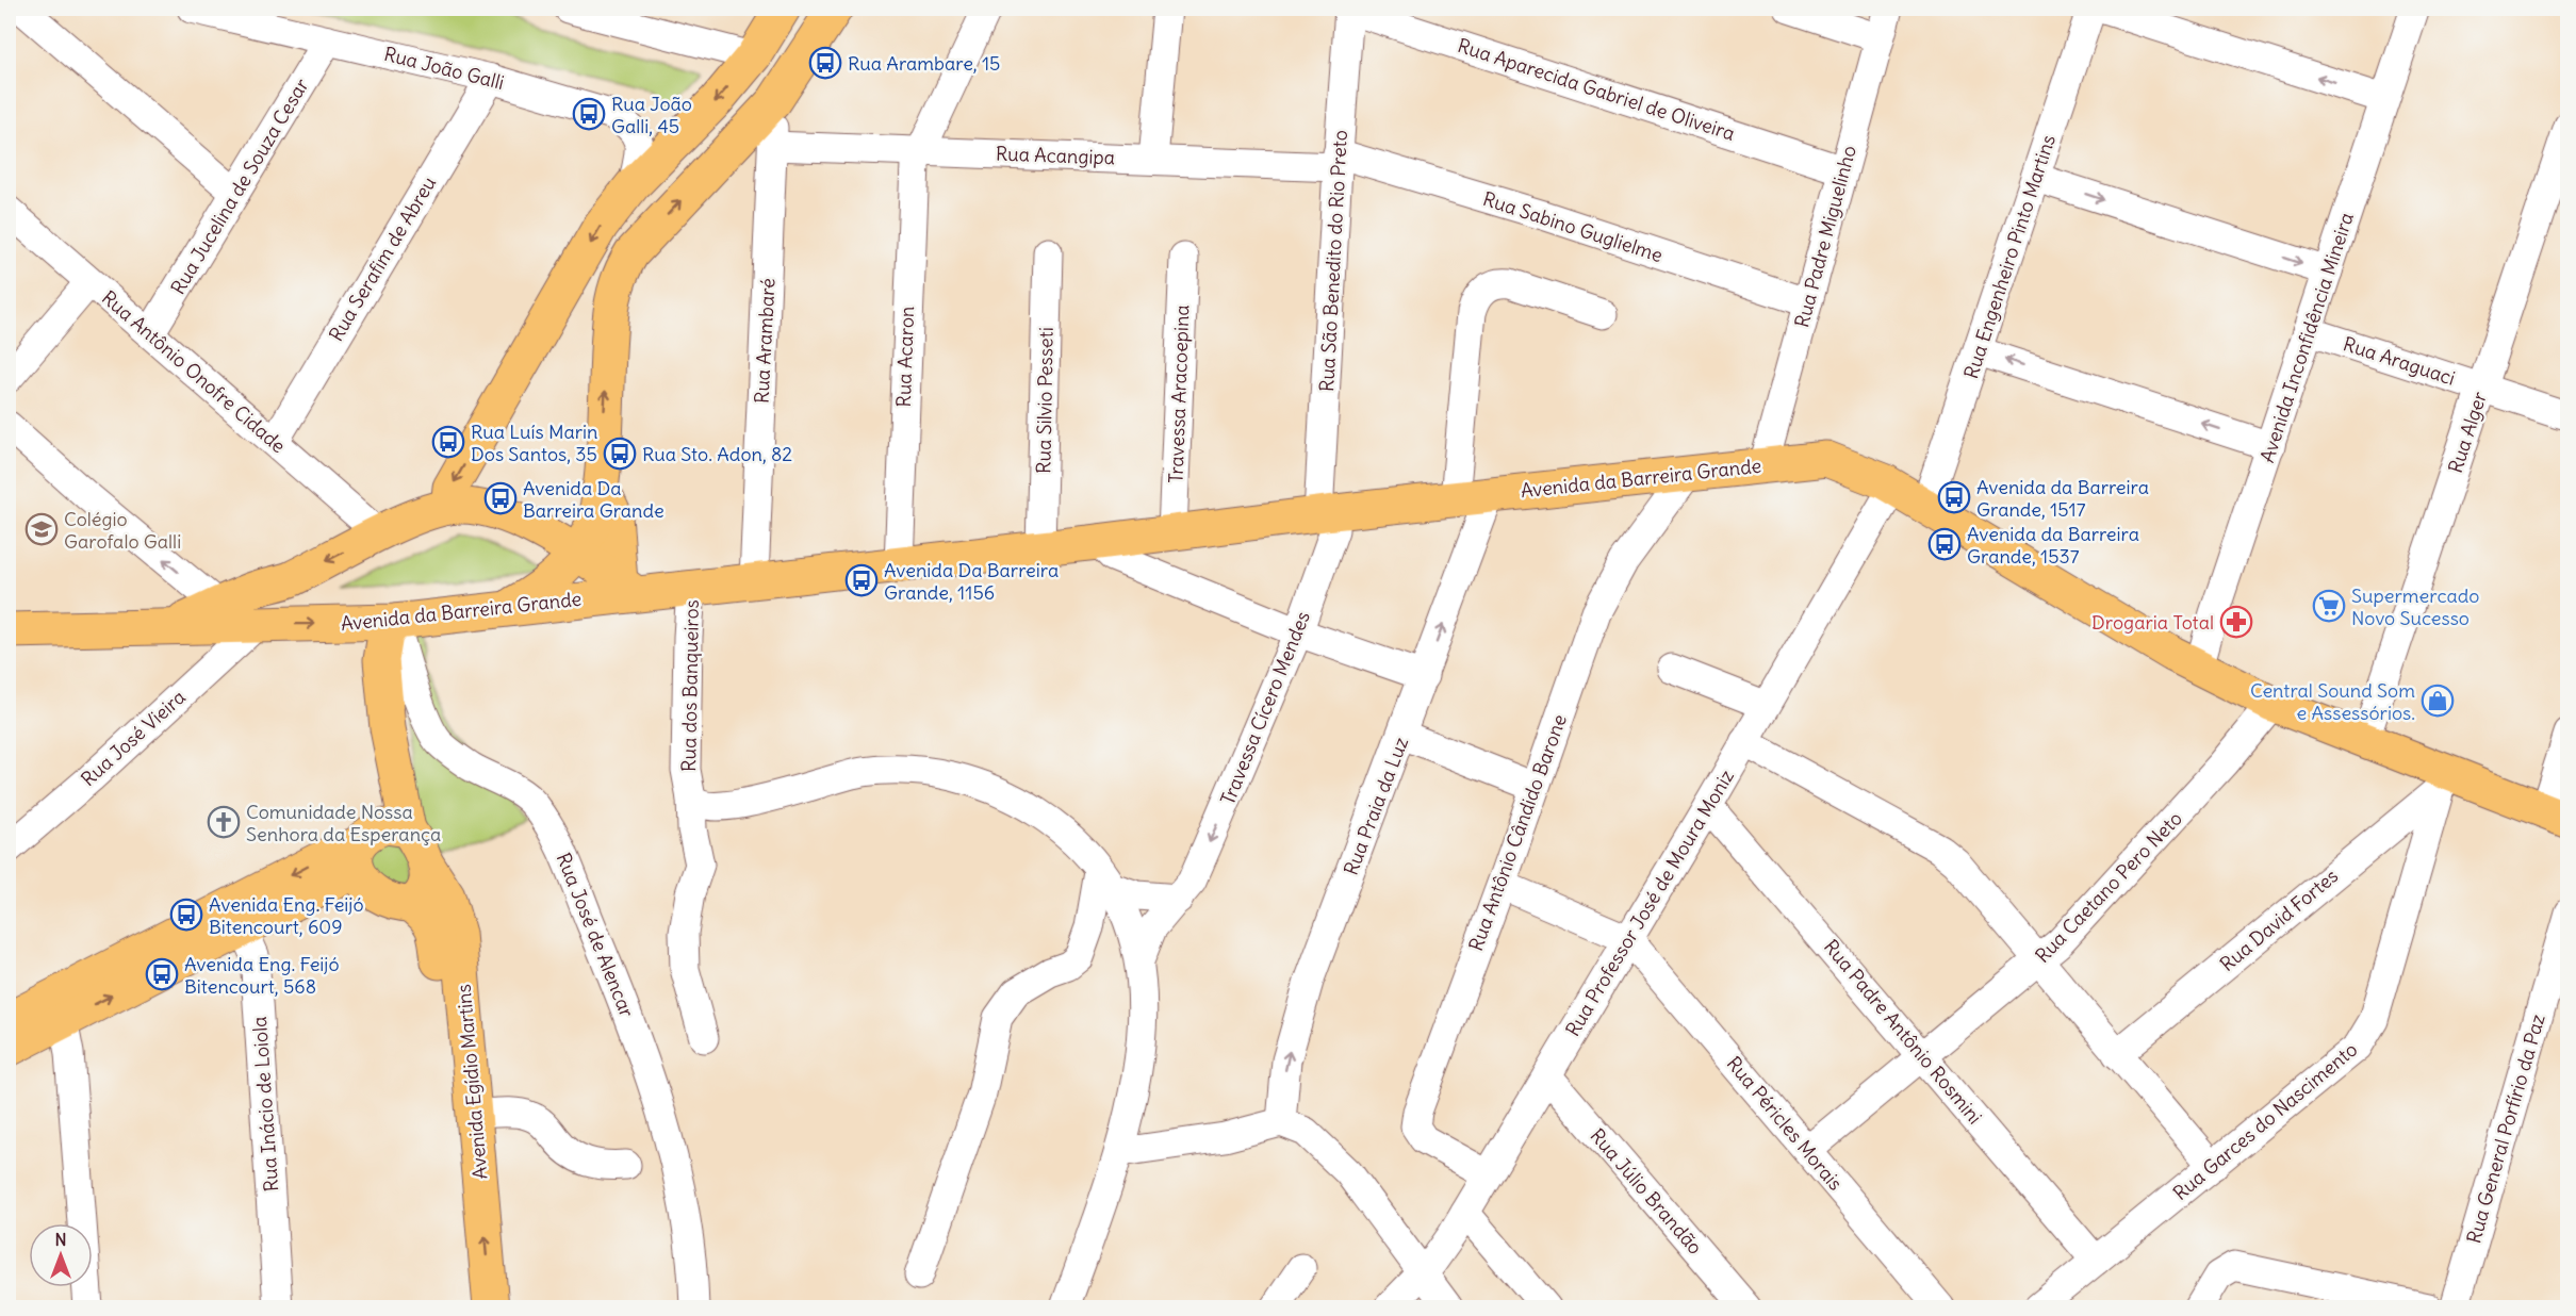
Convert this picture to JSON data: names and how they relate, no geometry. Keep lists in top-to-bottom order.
{
  "streets": {
    "main road": ["Avenida da Barreira Grande", "Avenida Egídio Martins"],
    "street": [
      "Rua João Galli",
      "Rua Aparecida Gabriel de Oliveira",
      "Rua Acangipa",
      "Rua Jucelina de Souza Cesar",
      "Rua Sabino Guglielme",
      "Rua Padre Miguelinho",
      "Rua Engenheiro Pinto Martins",
      "Rua Serafim de Abreu",
      "Rua São Benedito do Rio Preto",
      "Avenida Inconfidência Mineira",
      "Rua Arambaré",
      "Rua Acaron",
      "Rua Araguaci",
      "Rua Antônio Onofre Cidade",
      "Travessa Aracoepina",
      "Rua Silvio Pesseti",
      "Rua Alger",
      "Rua dos Banqueiros",
      "Travessa Cícero Mendes",
      "Rua José Vieira",
      "Rua Praia da Luz",
      "Rua Antônio Cândido Barone",
      "Rua Caetano Pero Neto",
      "Rua Professor José de Moura Moniz",
      "Rua David Fortes",
      "Rua José de Alencar",
      "Rua Padre Antônio Rosmini",
      "Rua Inácio de Loiola",
      "Rua Garces do Nascimento",
      "Rua Péricles Morais",
      "Rua General Porfírio da Paz",
      "Rua Júlio Brandão"
    ]
  },
  "crossings": [
    ["Rua João Galli", "Rua Jucelina de Souza Cesar"],
    ["Rua João Galli", "Rua Serafim de Abreu"],
    ["Rua Aparecida Gabriel de Oliveira", "Rua Padre Miguelinho"],
    ["Rua Aparecida Gabriel de Oliveira", "Rua São Benedito do Rio Preto"],
    ["Rua Acangipa", "Rua Sabino Guglielme"],
    ["Rua Acangipa", "Rua São Benedito do Rio Preto"],
    ["Rua Acangipa", "Rua Arambaré"],
    ["Rua Acangipa", "Rua Acaron"],
    ["Rua Jucelina de Souza Cesar", "Rua Antônio Onofre Cidade"],
    ["Rua Sabino Guglielme", "Rua Padre Miguelinho"],
    ["Rua Sabino Guglielme", "Rua São Benedito do Rio Preto"],
    ["Rua Padre Miguelinho", "Avenida da Barreira Grande"],
    ["Rua Engenheiro Pinto Martins", "Avenida da Barreira Grande"],
    ["Rua Serafim de Abreu", "Rua Antônio Onofre Cidade"],
    ["Rua São Benedito do Rio Preto", "Avenida da Barreira Grande"],
    ["Rua São Benedito do Rio Preto", "Travessa Cícero Mendes"],
    ["Avenida Inconfidência Mineira", "Rua Araguaci"],
    ["Avenida Inconfidência Mineira", "Avenida da Barreira Grande"],
    ["Rua Arambaré", "Avenida da Barreira Grande"],
    ["Rua Acaron", "Avenida da Barreira Grande"],
    ["Rua Araguaci", "Rua Alger"],
    ["Rua Antônio Onofre Cidade", "Avenida da Barreira Grande"],
    ["Travessa Aracoepina", "Avenida da Barreira Grande"],
    ["Rua Silvio Pesseti", "Avenida da Barreira Grande"],
    ["Rua Alger", "Avenida da Barreira Grande"],
    ["Avenida da Barreira Grande", "Rua dos Banqueiros"],
    ["Avenida da Barreira Grande", "Travessa Cícero Mendes"],
    ["Avenida da Barreira Grande", "Rua José Vieira"],
    ["Avenida da Barreira Grande", "Rua Praia da Luz"],
    ["Avenida da Barreira Grande", "Rua Antônio Cândido Barone"],
    ["Avenida da Barreira Grande", "Rua Caetano Pero Neto"],
    ["Avenida da Barreira Grande", "Rua Professor José de Moura Moniz"],
    ["Avenida da Barreira Grande", "Rua David Fortes"],
    ["Avenida da Barreira Grande", "Rua José de Alencar"],
    ["Avenida da Barreira Grande", "Rua Garces do Nascimento"],
    ["Rua dos Banqueiros", "Travessa Cícero Mendes"],
    ["Rua Antônio Cândido Barone", "Rua Professor José de Moura Moniz"],
    ["Rua Caetano Pero Neto", "Rua Padre Antônio Rosmini"],
    ["Rua Caetano Pero Neto", "Rua Péricles Morais"],
    ["Rua Professor José de Moura Moniz", "Rua Padre Antônio Rosmini"],
    ["Rua Professor José de Moura Moniz", "Rua Péricles Morais"],
    ["Rua Professor José de Moura Moniz", "Rua Júlio Brandão"],
    ["Rua David Fortes", "Rua Garces do Nascimento"],
    ["Rua Padre Antônio Rosmini", "Rua Garces do Nascimento"]
  ],
  "one_way": ["Travessa Cícero Mendes", "Rua Praia da Luz"],
  "places": {
    "bus stop": [
      "Rua Arambare, 15",
      "Rua João Galli, 45",
      "Rua Luís Marin Dos Santos, 35",
      "Rua Sto. Adon, 82",
      "Avenida da Barreira Grande, 1517",
      "Avenida Da Barreira Grande",
      "Avenida da Barreira Grande, 1537",
      "Avenida Da Barreira Grande, 1156",
      "Avenida Eng. Feijó Bitencourt, 609",
      "Avenida Eng. Feijó Bitencourt, 568"
    ],
    "school or university": ["Colégio Garofalo Galli"],
    "supermarket": ["Supermercado Novo Sucesso"],
    "pharmacy": ["Drogaria Total"],
    "shop": ["Central Sound Som e Assessórios."],
    "church": ["Comunidade Nossa Senhora da Esperança"]
  },
  "north": "top"
}
